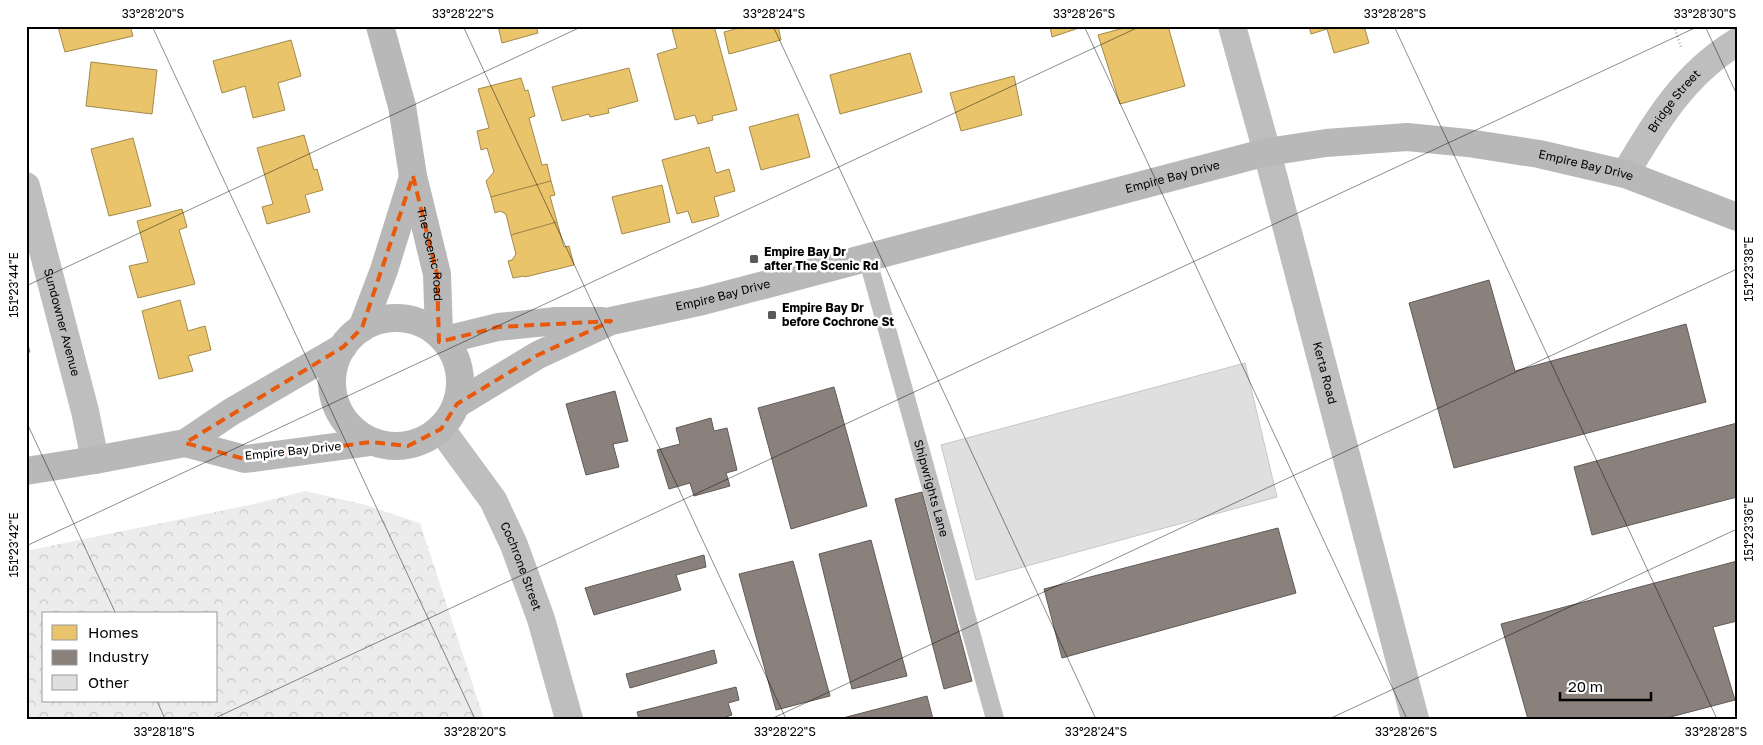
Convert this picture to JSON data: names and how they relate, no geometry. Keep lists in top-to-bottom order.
{
  "streets": {
    "main road": ["Empire Bay Drive", "The Scenic Road"],
    "street": [
      "Bridge Street",
      "Sundowner Avenue",
      "Kerta Road",
      "Cochrone Street"
    ],
    "lane": ["Shipwrights Lane"]
  },
  "crossings": [
    ["Bridge Street", "Empire Bay Drive"],
    ["Empire Bay Drive", "The Scenic Road"],
    ["Empire Bay Drive", "Sundowner Avenue"],
    ["Empire Bay Drive", "Kerta Road"],
    ["Empire Bay Drive", "Shipwrights Lane"],
    ["Empire Bay Drive", "Cochrone Street"],
    ["The Scenic Road", "Cochrone Street"]
  ],
  "places": {
    "transit": ["Empire Bay Dr after The Scenic Rd", "Empire Bay Dr before Cochrone St"]
  },
  "legend": ["Homes", "Industry", "Other"],
  "scale_bar": "20 m",
  "coordinates": [
    "33°28'20\"S",
    "33°28'22\"S",
    "33°28'24\"S",
    "33°28'26\"S",
    "33°28'28\"S",
    "33°28'30\"S",
    "151°23'38\"E",
    "151°23'44\"E",
    "151°23'36\"E",
    "151°23'42\"E",
    "33°28'18\"S"
  ]
}
